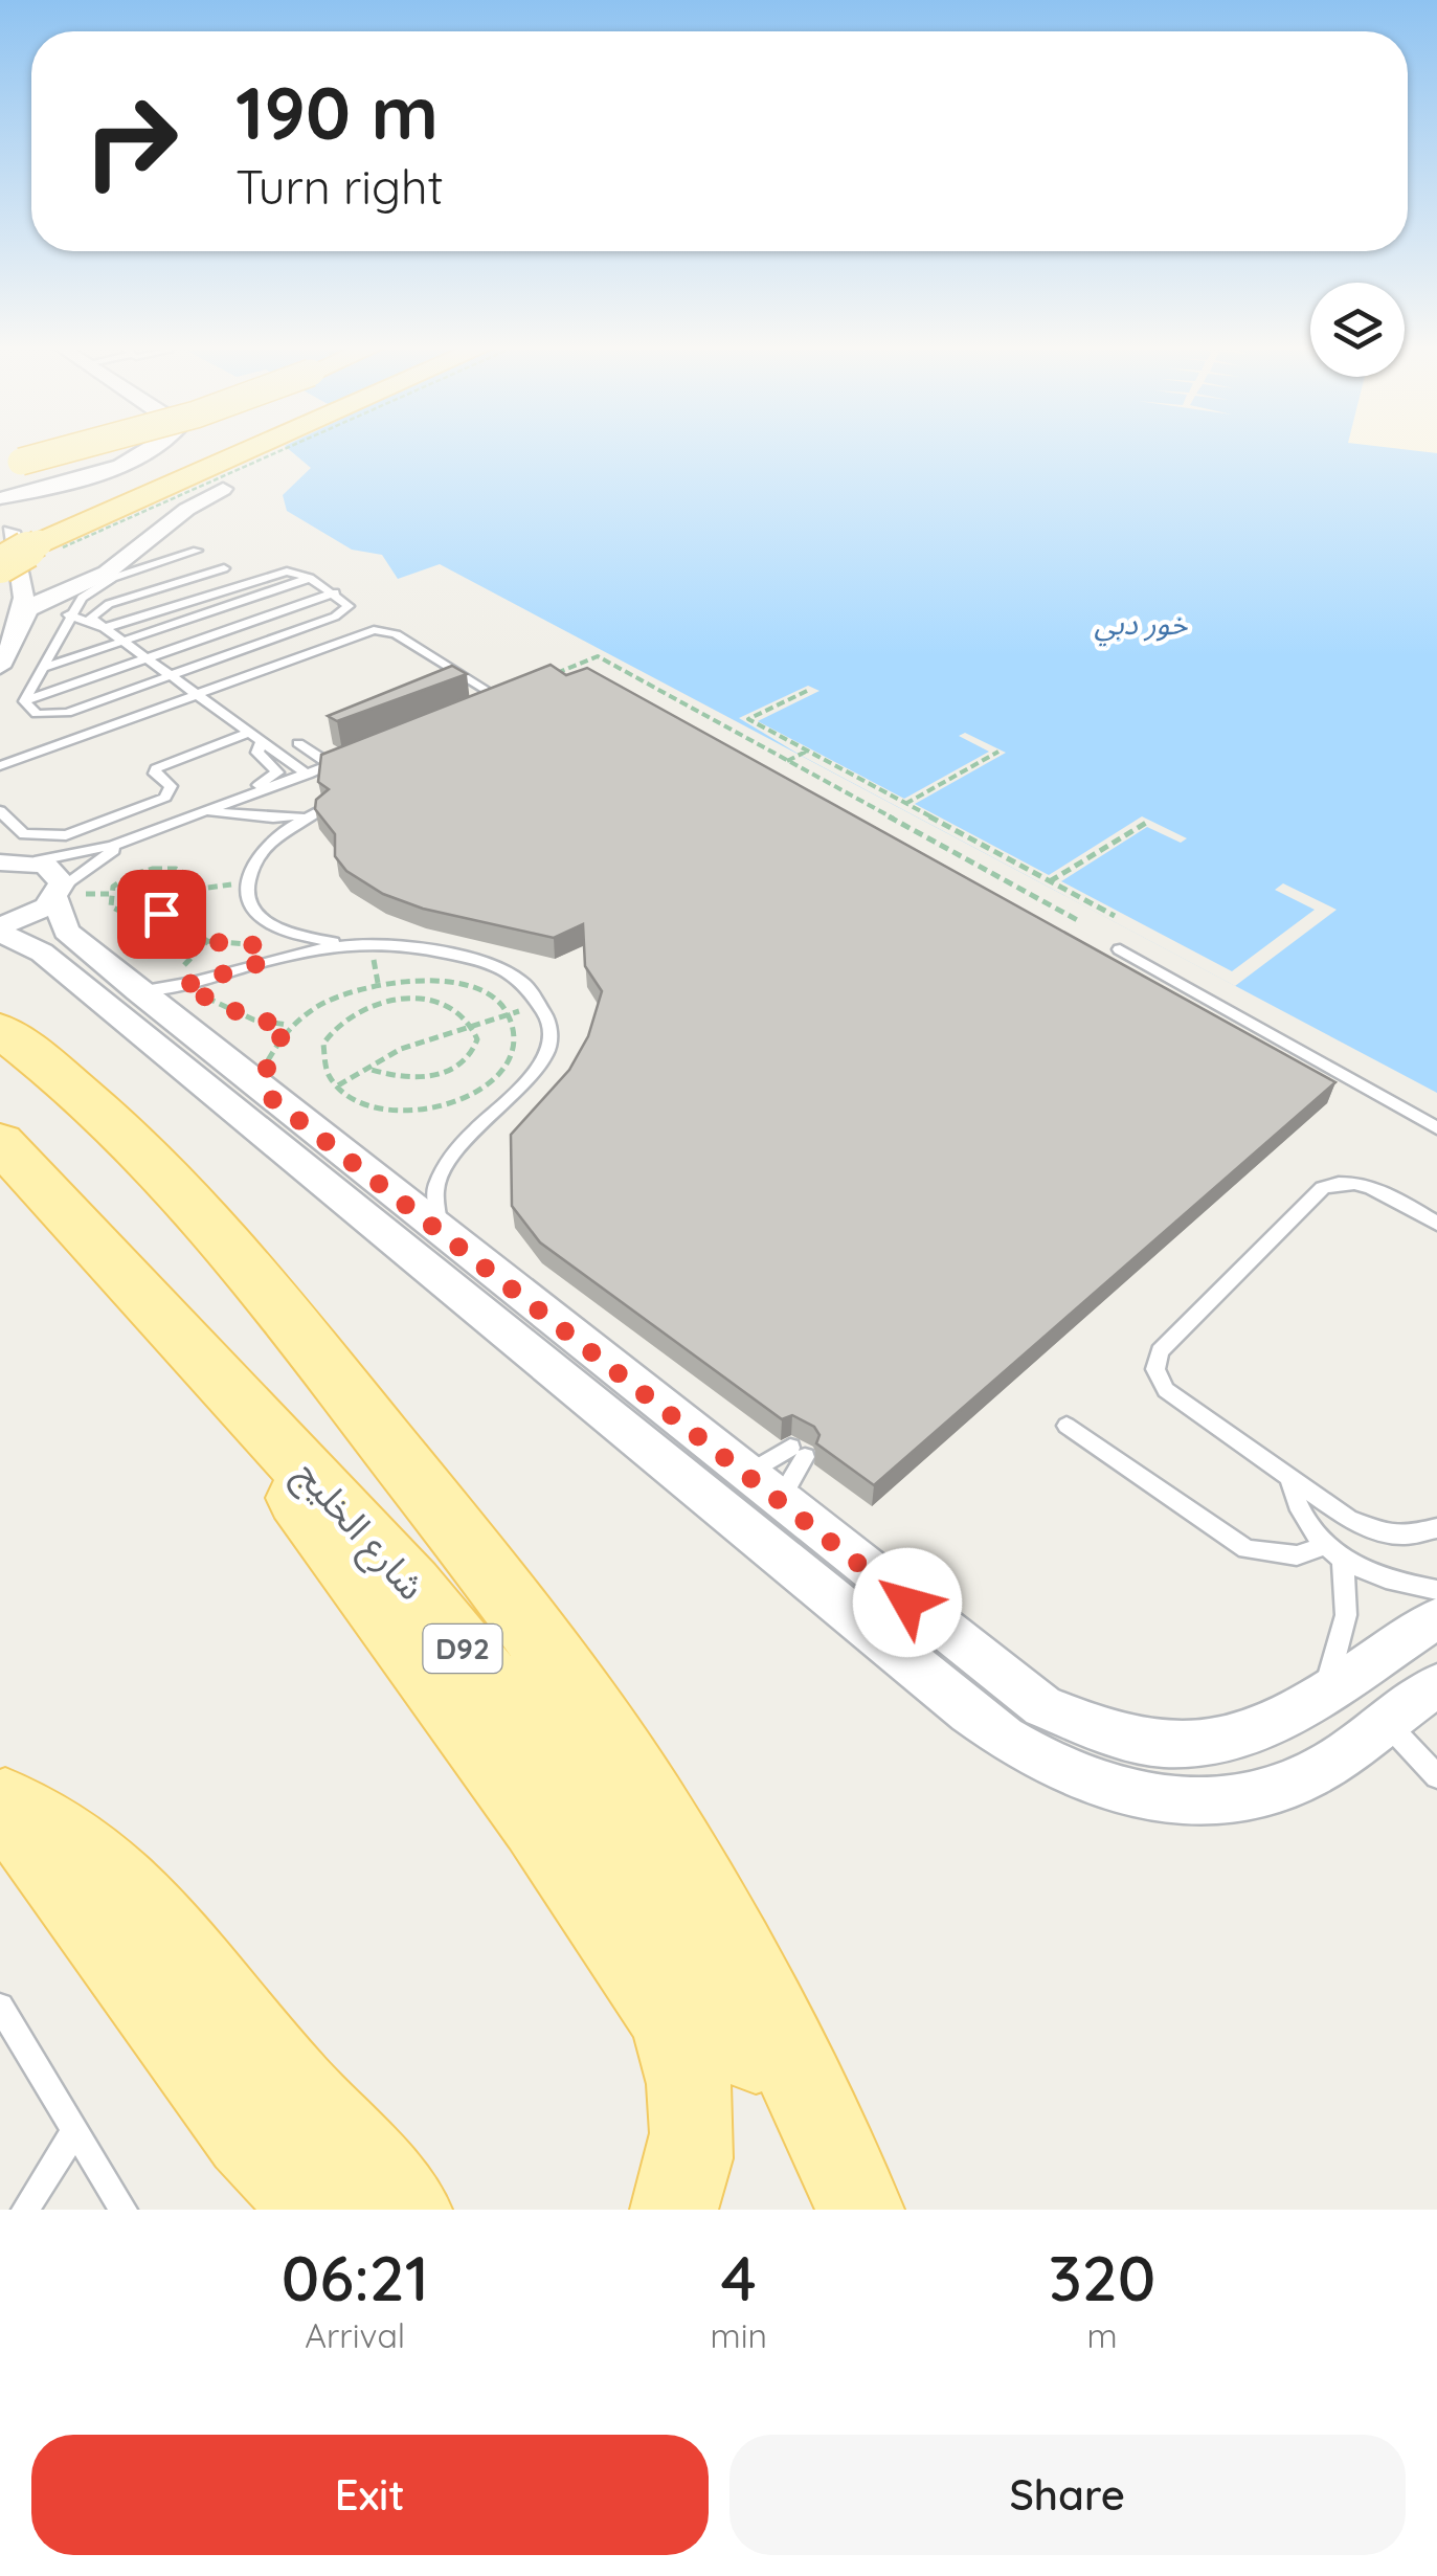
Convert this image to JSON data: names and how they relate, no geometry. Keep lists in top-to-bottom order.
{
  "streets": {
    "main road": ["شارع الخليج", "D92"]
  },
  "water": ["خور دبي"],
  "page": {
    "turn": ["190 m", "Turn right"],
    "eta": [
      "06:21",
      "Arrival",
      "4",
      "min",
      "320",
      "m"
    ],
    "buttons": ["Exit", "Share"]
  }
}
